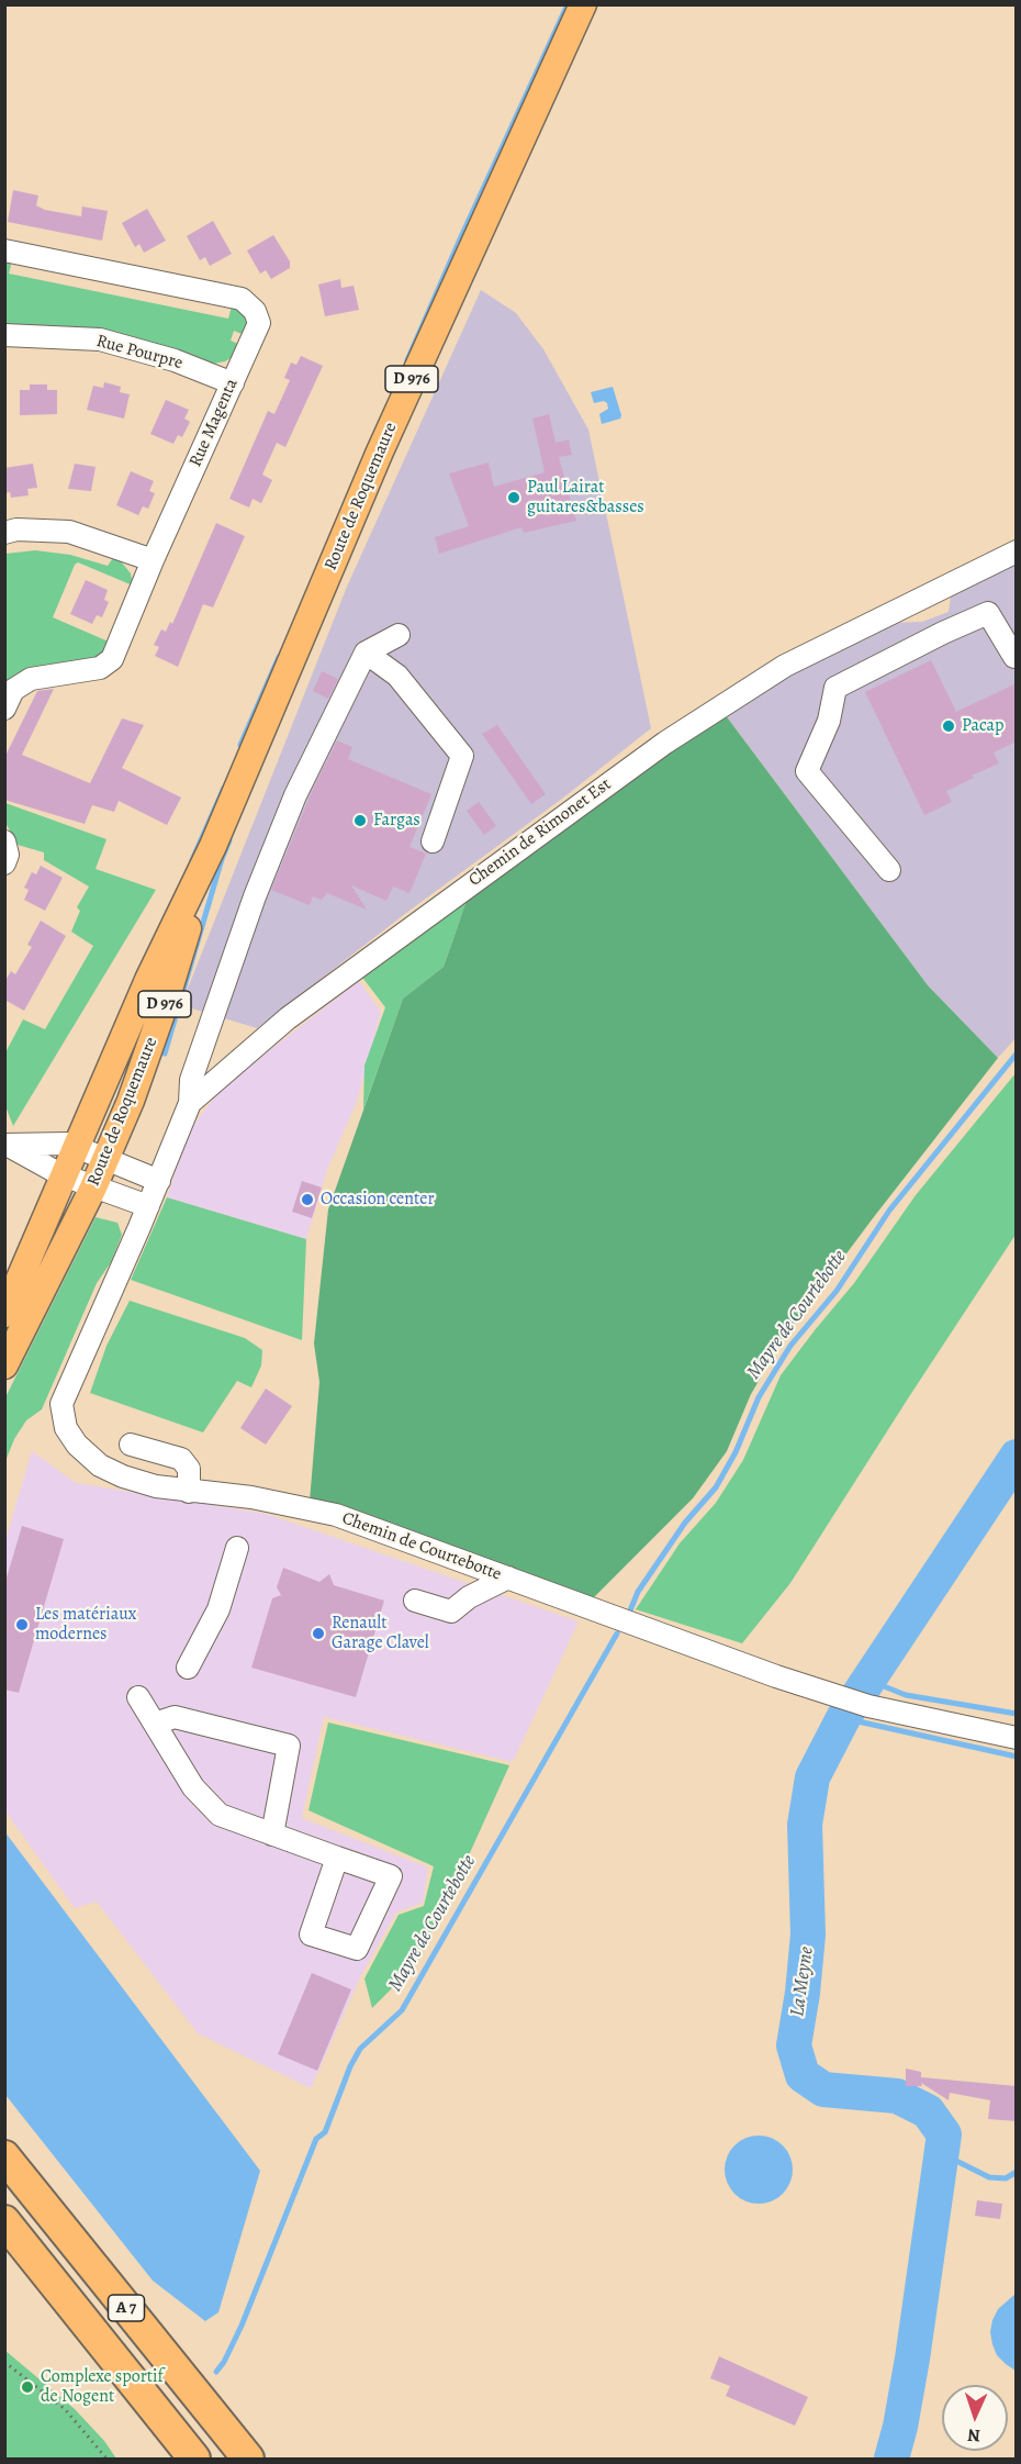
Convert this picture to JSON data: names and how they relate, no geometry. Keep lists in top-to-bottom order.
{
  "streets": {
    "highway": ["A 7"],
    "main road": ["D 976", "Route de Roquemaure"],
    "street": [
      "Rue Pourpre",
      "Rue Magenta",
      "Chemin de Rimonet Est",
      "Chemin de Courtebotte"
    ]
  },
  "crossings": [
    ["Rue Pourpre", "Rue Magenta"],
    ["Chemin de Rimonet Est", "Chemin de Courtebotte"]
  ],
  "water": ["Mayre de Courtebotte", "La Meyne"],
  "places": [
    "Paul Lairat guitares&basses",
    "Pacap",
    "Fargas",
    "Occasion center",
    "Les matériaux modernes",
    "Renault Garage Clavel",
    "Complexe sportif de Nogent"
  ],
  "north": "bottom"
}
